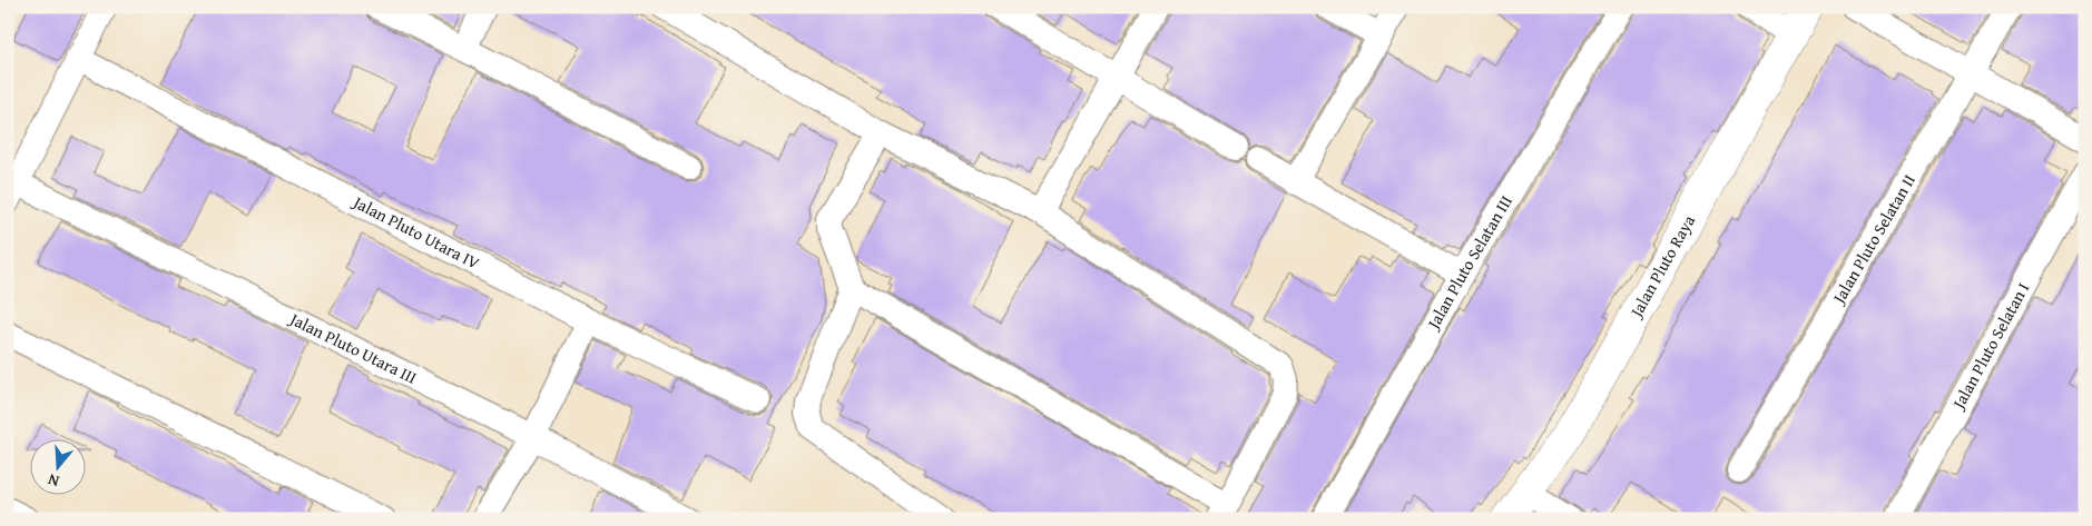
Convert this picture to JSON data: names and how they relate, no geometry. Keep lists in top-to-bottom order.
{
  "streets": {
    "street": [
      "Jalan Pluto Utara IV",
      "Jalan Pluto Selatan II",
      "Jalan Pluto Selatan III",
      "Jalan Pluto Raya",
      "Jalan Pluto Selatan I",
      "Jalan Pluto Utara III"
    ]
  },
  "north": "bottom"
}
